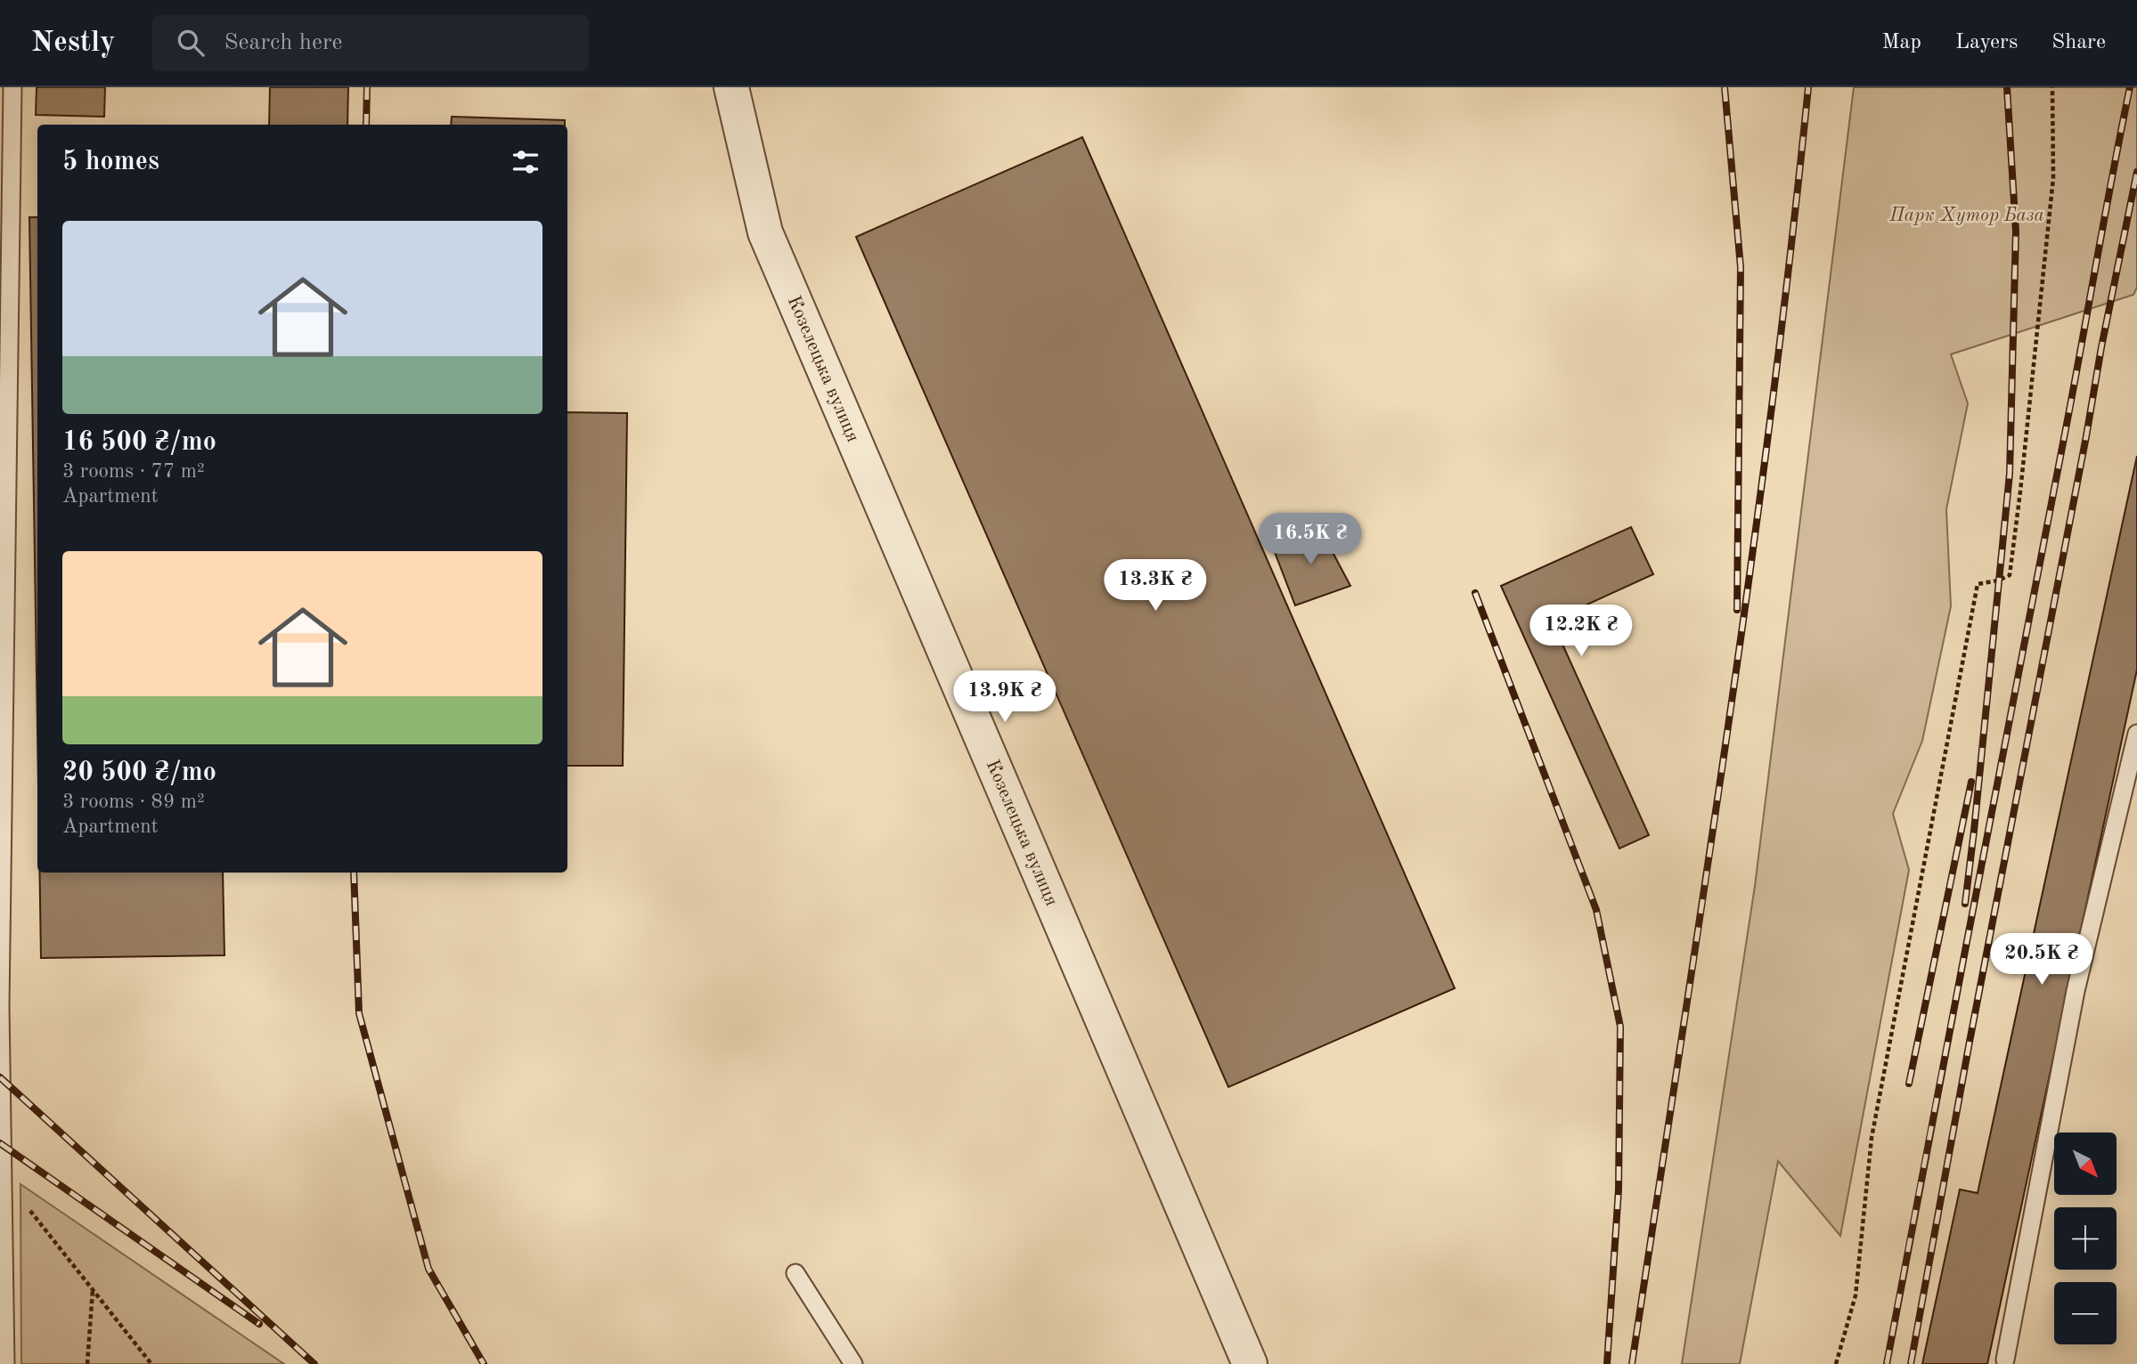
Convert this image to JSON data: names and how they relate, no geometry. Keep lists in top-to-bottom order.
{
  "streets": {
    "street": ["Козелецька вулиця"]
  },
  "parks": ["Парк Хутор База"],
  "north": "bottom right",
  "page": {
    "header": "Nestly",
    "search": "Search here",
    "nav": ["Map", "Layers", "Share"],
    "heading": "5 homes",
    "list": [
      {
        "name": "16 500 ₴/mo",
        "note": "3 rooms · 77 m² · Apartment"
      },
      {
        "name": "20 500 ₴/mo",
        "note": "3 rooms · 89 m² · Apartment"
      }
    ],
    "price": [
      "16.5K ₴",
      "13.3K ₴",
      "12.2K ₴",
      "13.9K ₴",
      "20.5K ₴"
    ],
    "map_buttons": ["+", "−"]
  }
}
